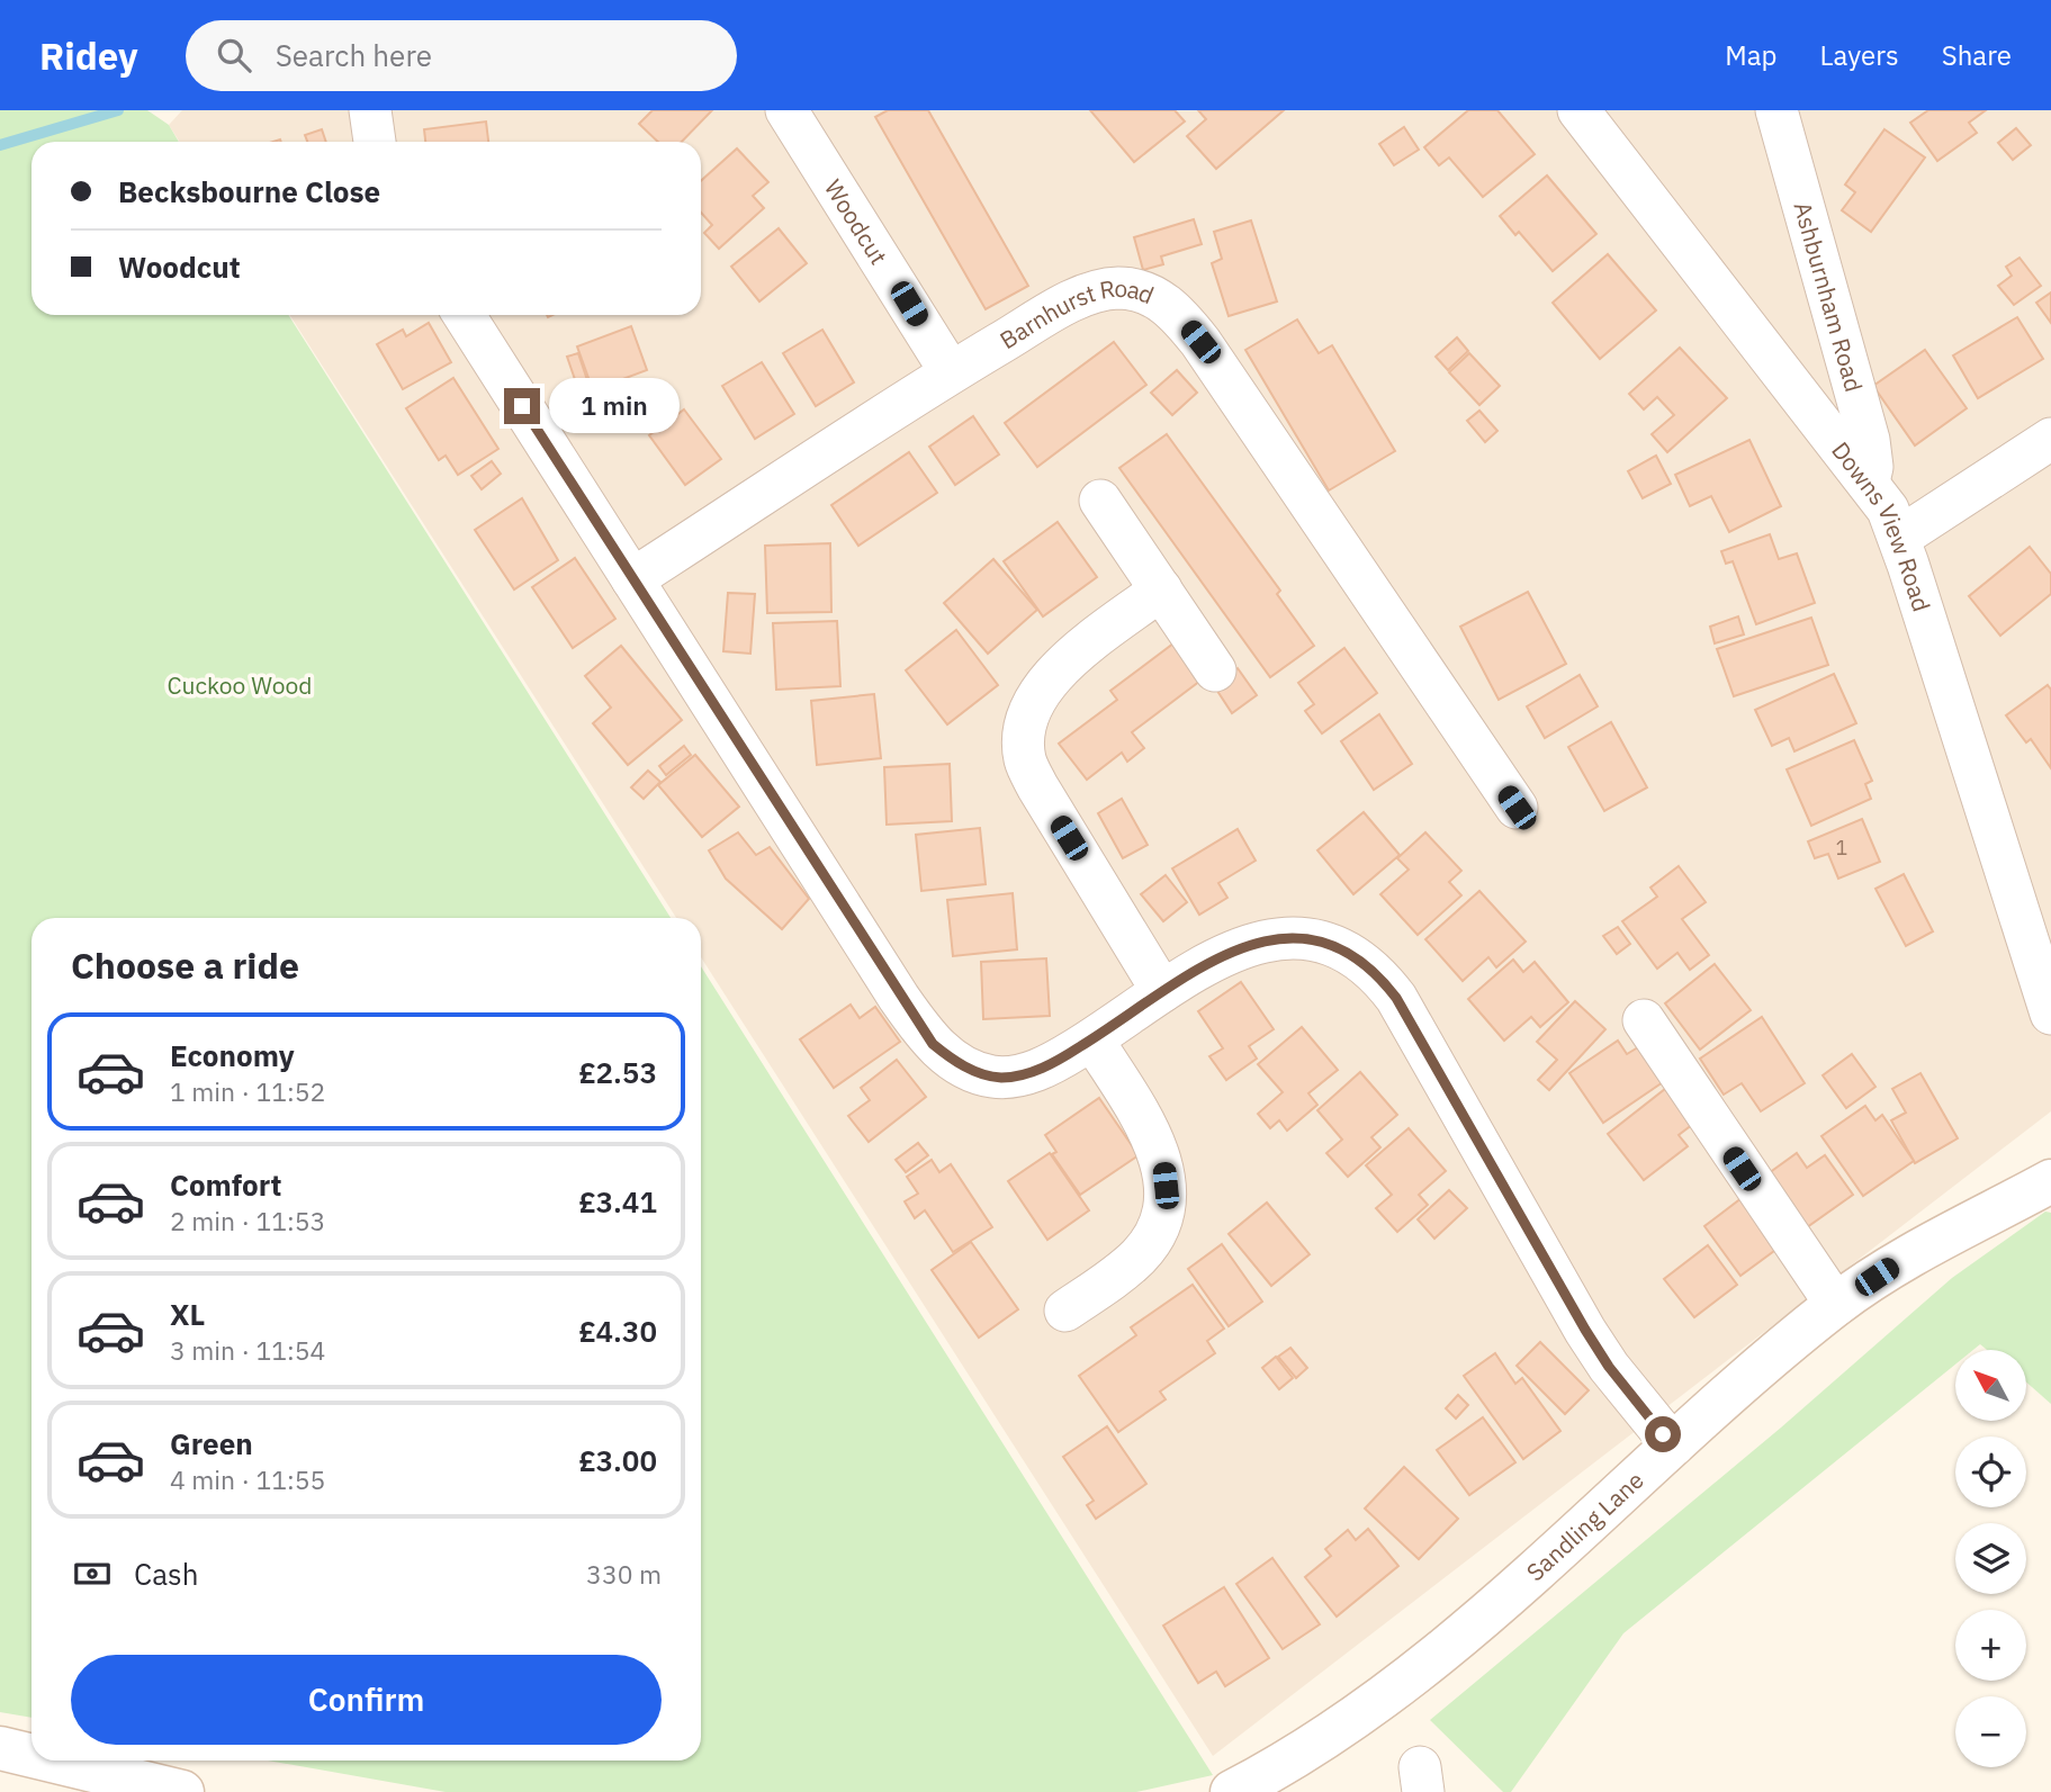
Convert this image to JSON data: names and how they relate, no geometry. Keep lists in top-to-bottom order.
{
  "streets": {
    "street": [
      "Woodcut",
      "Ashburnham Road",
      "Barnhurst Road",
      "Downs View Road",
      "Sandling Lane"
    ]
  },
  "crossings": [
    ["Woodcut", "Barnhurst Road"],
    ["Ashburnham Road", "Downs View Road"]
  ],
  "parks": ["Cuckoo Wood"],
  "house_numbers": ["1"],
  "north": "top left",
  "page": {
    "header": "Ridey",
    "search": "Search here",
    "nav": ["Map", "Layers", "Share"],
    "banner": ["Becksbourne Close", "Woodcut"],
    "bubble": "1 min",
    "heading": "Choose a ride",
    "list": [
      {
        "name": "Economy",
        "note": "1 min · 11:52",
        "value": "£2.53"
      },
      {
        "name": "Comfort",
        "note": "2 min · 11:53",
        "value": "£3.41"
      },
      {
        "name": "XL",
        "note": "3 min · 11:54",
        "value": "£4.30"
      },
      {
        "name": "Green",
        "note": "4 min · 11:55",
        "value": "£3.00"
      }
    ],
    "map_buttons": ["+", "−"],
    "pay": ["Cash", "330 m"],
    "buttons": "Confirm"
  }
}
